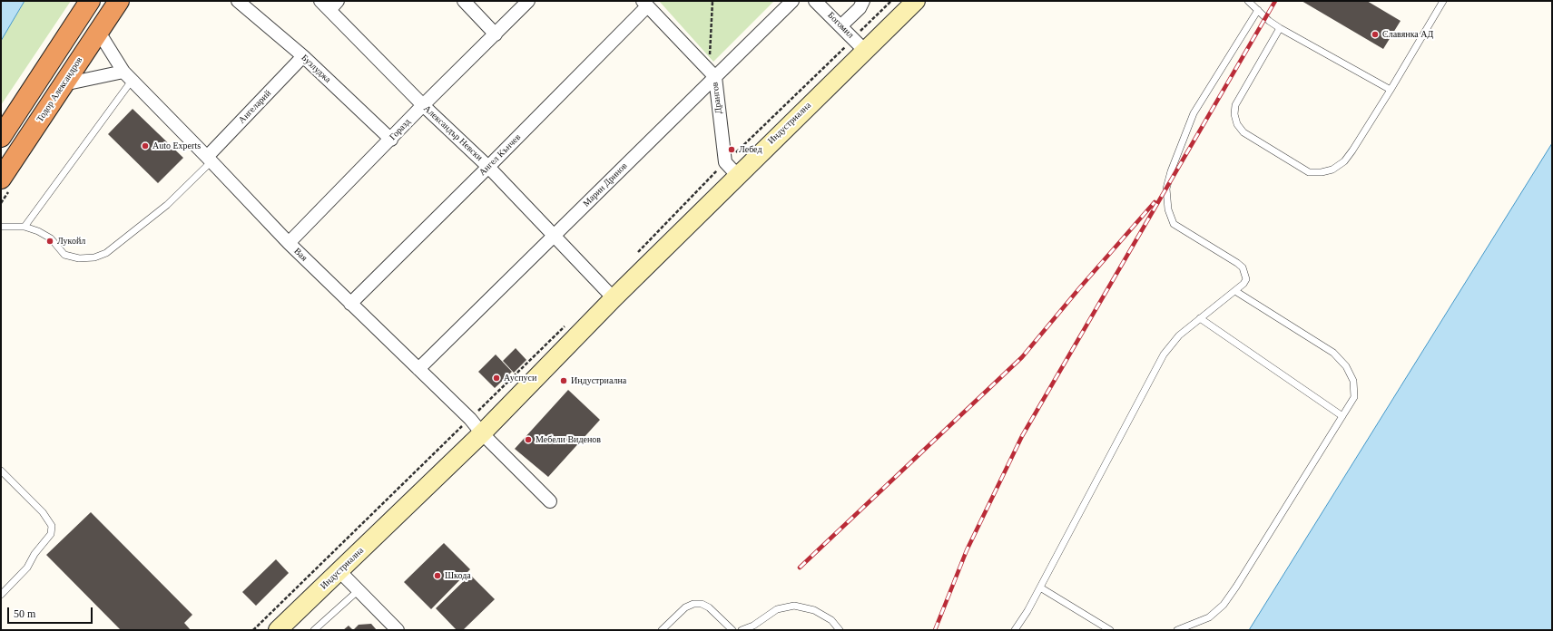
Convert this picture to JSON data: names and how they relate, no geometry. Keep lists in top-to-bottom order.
{
  "streets": {
    "highway": ["Тодор Александров"],
    "main road": ["Индустриална"],
    "street": [
      "Богомил",
      "Бузлуджа",
      "Дрангов",
      "Ангеларий",
      "Горазд",
      "Александър Невски",
      "Ангел Кънчев",
      "Марин Дринов",
      "Вая"
    ]
  },
  "crossings": [
    ["Богомил", "Индустриална"],
    ["Бузлуджа", "Ангеларий"],
    ["Бузлуджа", "Горазд"],
    ["Тодор Александров", "Вая"],
    ["Дрангов", "Индустриална"],
    ["Дрангов", "Ангел Кънчев"],
    ["Дрангов", "Марин Дринов"],
    ["Ангеларий", "Вая"],
    ["Индустриална", "Александър Невски"],
    ["Индустриална", "Вая"],
    ["Горазд", "Александър Невски"],
    ["Горазд", "Вая"],
    ["Александър Невски", "Ангел Кънчев"],
    ["Александър Невски", "Марин Дринов"],
    ["Ангел Кънчев", "Вая"],
    ["Марин Дринов", "Вая"]
  ],
  "places": [
    "Славянка АД",
    "Auto Experts",
    "Лебед",
    "Лукойл",
    "Ауспуси",
    "Индустриална",
    "Мебели Виденов",
    "Шкода"
  ],
  "scale_bar": "50 m"
}
